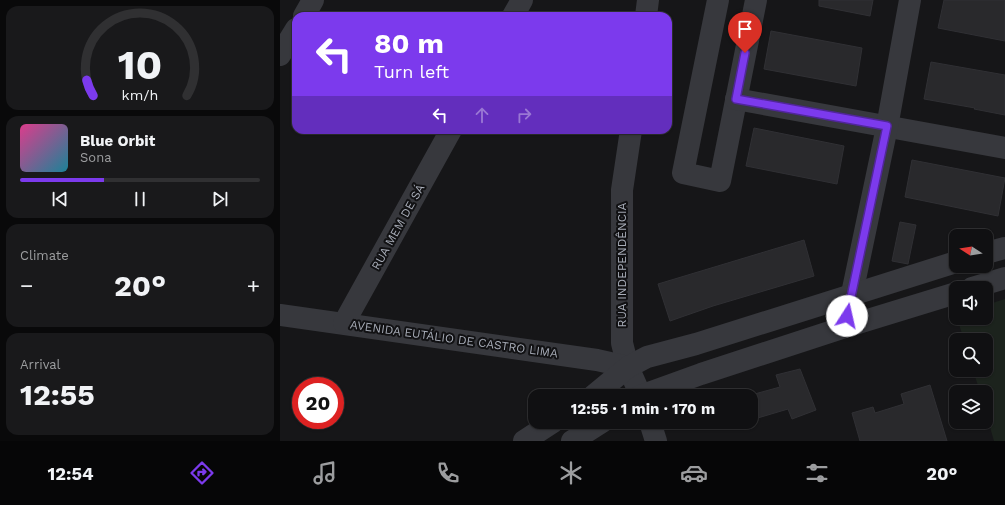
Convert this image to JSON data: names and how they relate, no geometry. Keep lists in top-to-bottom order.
{
  "streets": {
    "street": ["RUA MEM DE SÁ", "RUA INDEPENDÊNCIA", "AVENIDA EUTÁLIO DE CASTRO LIMA"]
  },
  "crossings": [
    ["RUA MEM DE SÁ", "AVENIDA EUTÁLIO DE CASTRO LIMA"],
    ["RUA INDEPENDÊNCIA", "AVENIDA EUTÁLIO DE CASTRO LIMA"]
  ],
  "north": "left",
  "page": {
    "turn": ["80 m", "Turn left"],
    "song": ["Blue Orbit", "Sona"],
    "tile": [
      "Climate",
      ["Arrival", "12:55"]
    ],
    "heat": ["−", "20°", "+"],
    "limit": "20",
    "trip": "12:55 · 1 min · 170 m",
    "tabs": ["12:54", "20°"],
    "gauge": ["10", "km/h"]
  }
}
